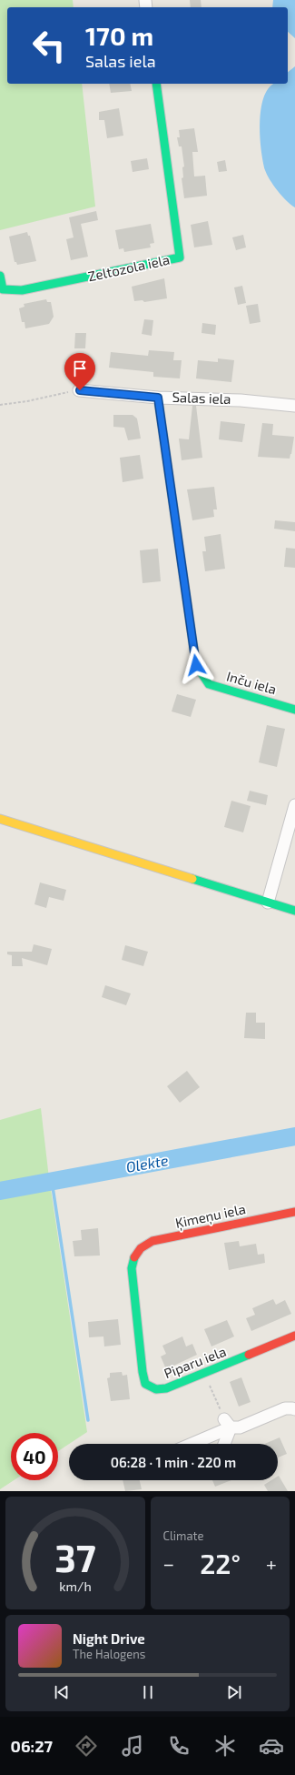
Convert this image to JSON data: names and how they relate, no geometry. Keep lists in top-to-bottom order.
{
  "streets": {
    "street": [
      "Zeltozola iela",
      "Salas iela",
      "Inču iela",
      "Ķimeņu iela",
      "Piparu iela"
    ]
  },
  "crossings": [
    ["Salas iela", "Inču iela"],
    ["Ķimeņu iela", "Piparu iela"]
  ],
  "water": ["Olekte"],
  "page": {
    "turn": ["170 m", "Salas iela"],
    "limit": "40",
    "trip": "06:28 · 1 min · 220 m",
    "tile": "Climate",
    "heat": ["−", "22°", "+"],
    "song": ["Night Drive", "The Halogens"],
    "tabs": "06:27",
    "gauge": ["37", "km/h"]
  }
}
